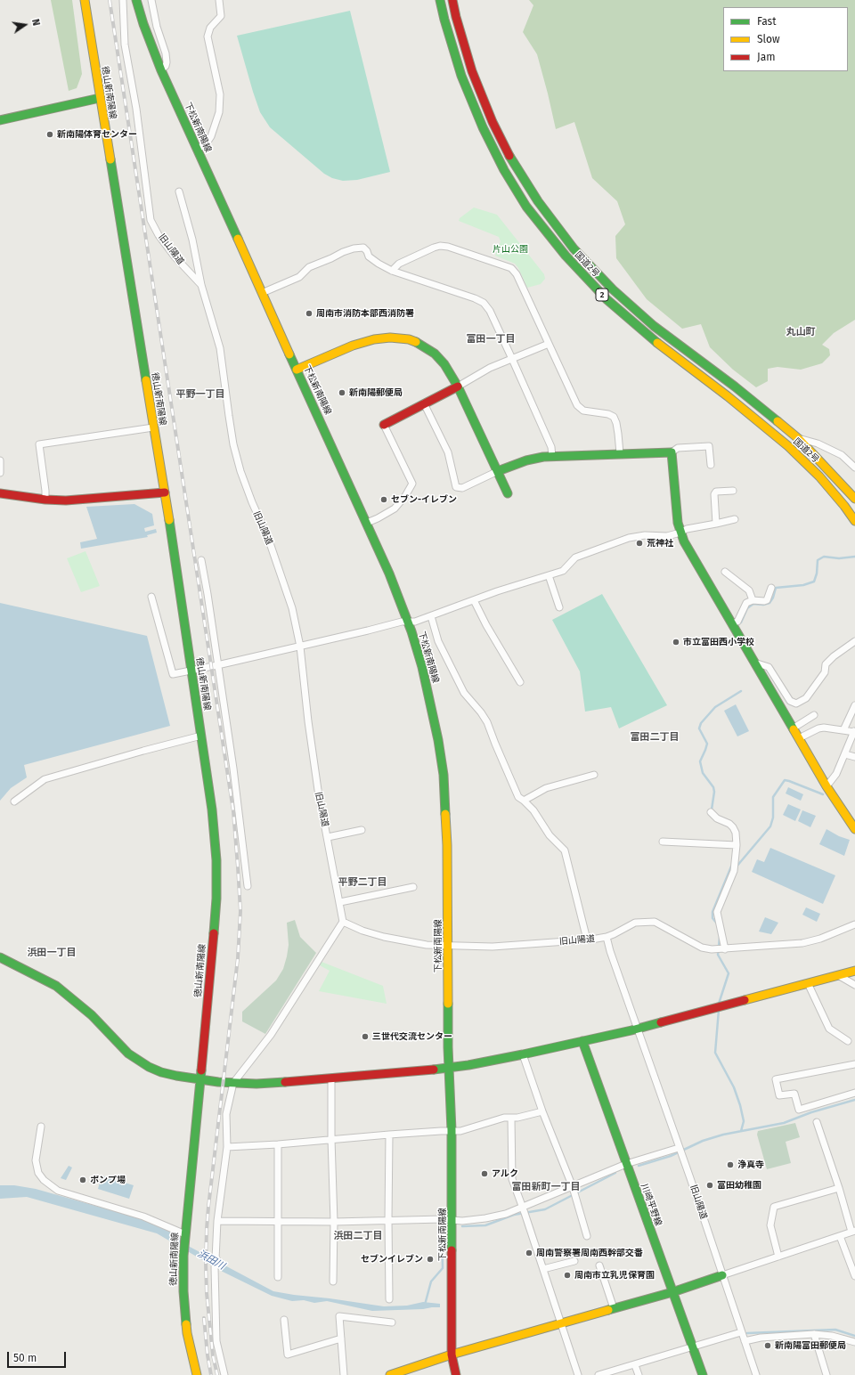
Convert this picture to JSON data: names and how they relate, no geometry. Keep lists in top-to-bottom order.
{
  "streets": {
    "main road": [
      "徳山新南陽線",
      "下松新南陽線",
      "国道2号",
      "2",
      "川崎平野線"
    ],
    "street": ["旧山陽道"]
  },
  "crossings": [
    ["下松新南陽線", "旧山陽道"]
  ],
  "districts": [
    "丸山町",
    "富田一丁目",
    "平野一丁目",
    "富田二丁目",
    "平野二丁目",
    "浜田一丁目",
    "富田新町一丁目",
    "浜田二丁目"
  ],
  "water": ["浜田川"],
  "parks": ["片山公園"],
  "places": [
    "新南陽体育センター",
    "周南市消防本部西消防署",
    "新南陽郵便局",
    "セブン-イレブン",
    "荒神社",
    "市立富田西小学校",
    "三世代交流センター",
    "浄真寺",
    "アルク",
    "ポンプ場",
    "富田幼稚園",
    "周南警察署周南西幹部交番",
    "セブンイレブン",
    "周南市立乳児保育園",
    "新南陽富田郵便局"
  ],
  "legend": ["Fast", "Slow", "Jam"],
  "scale_bar": "50 m",
  "north": "right"
}
